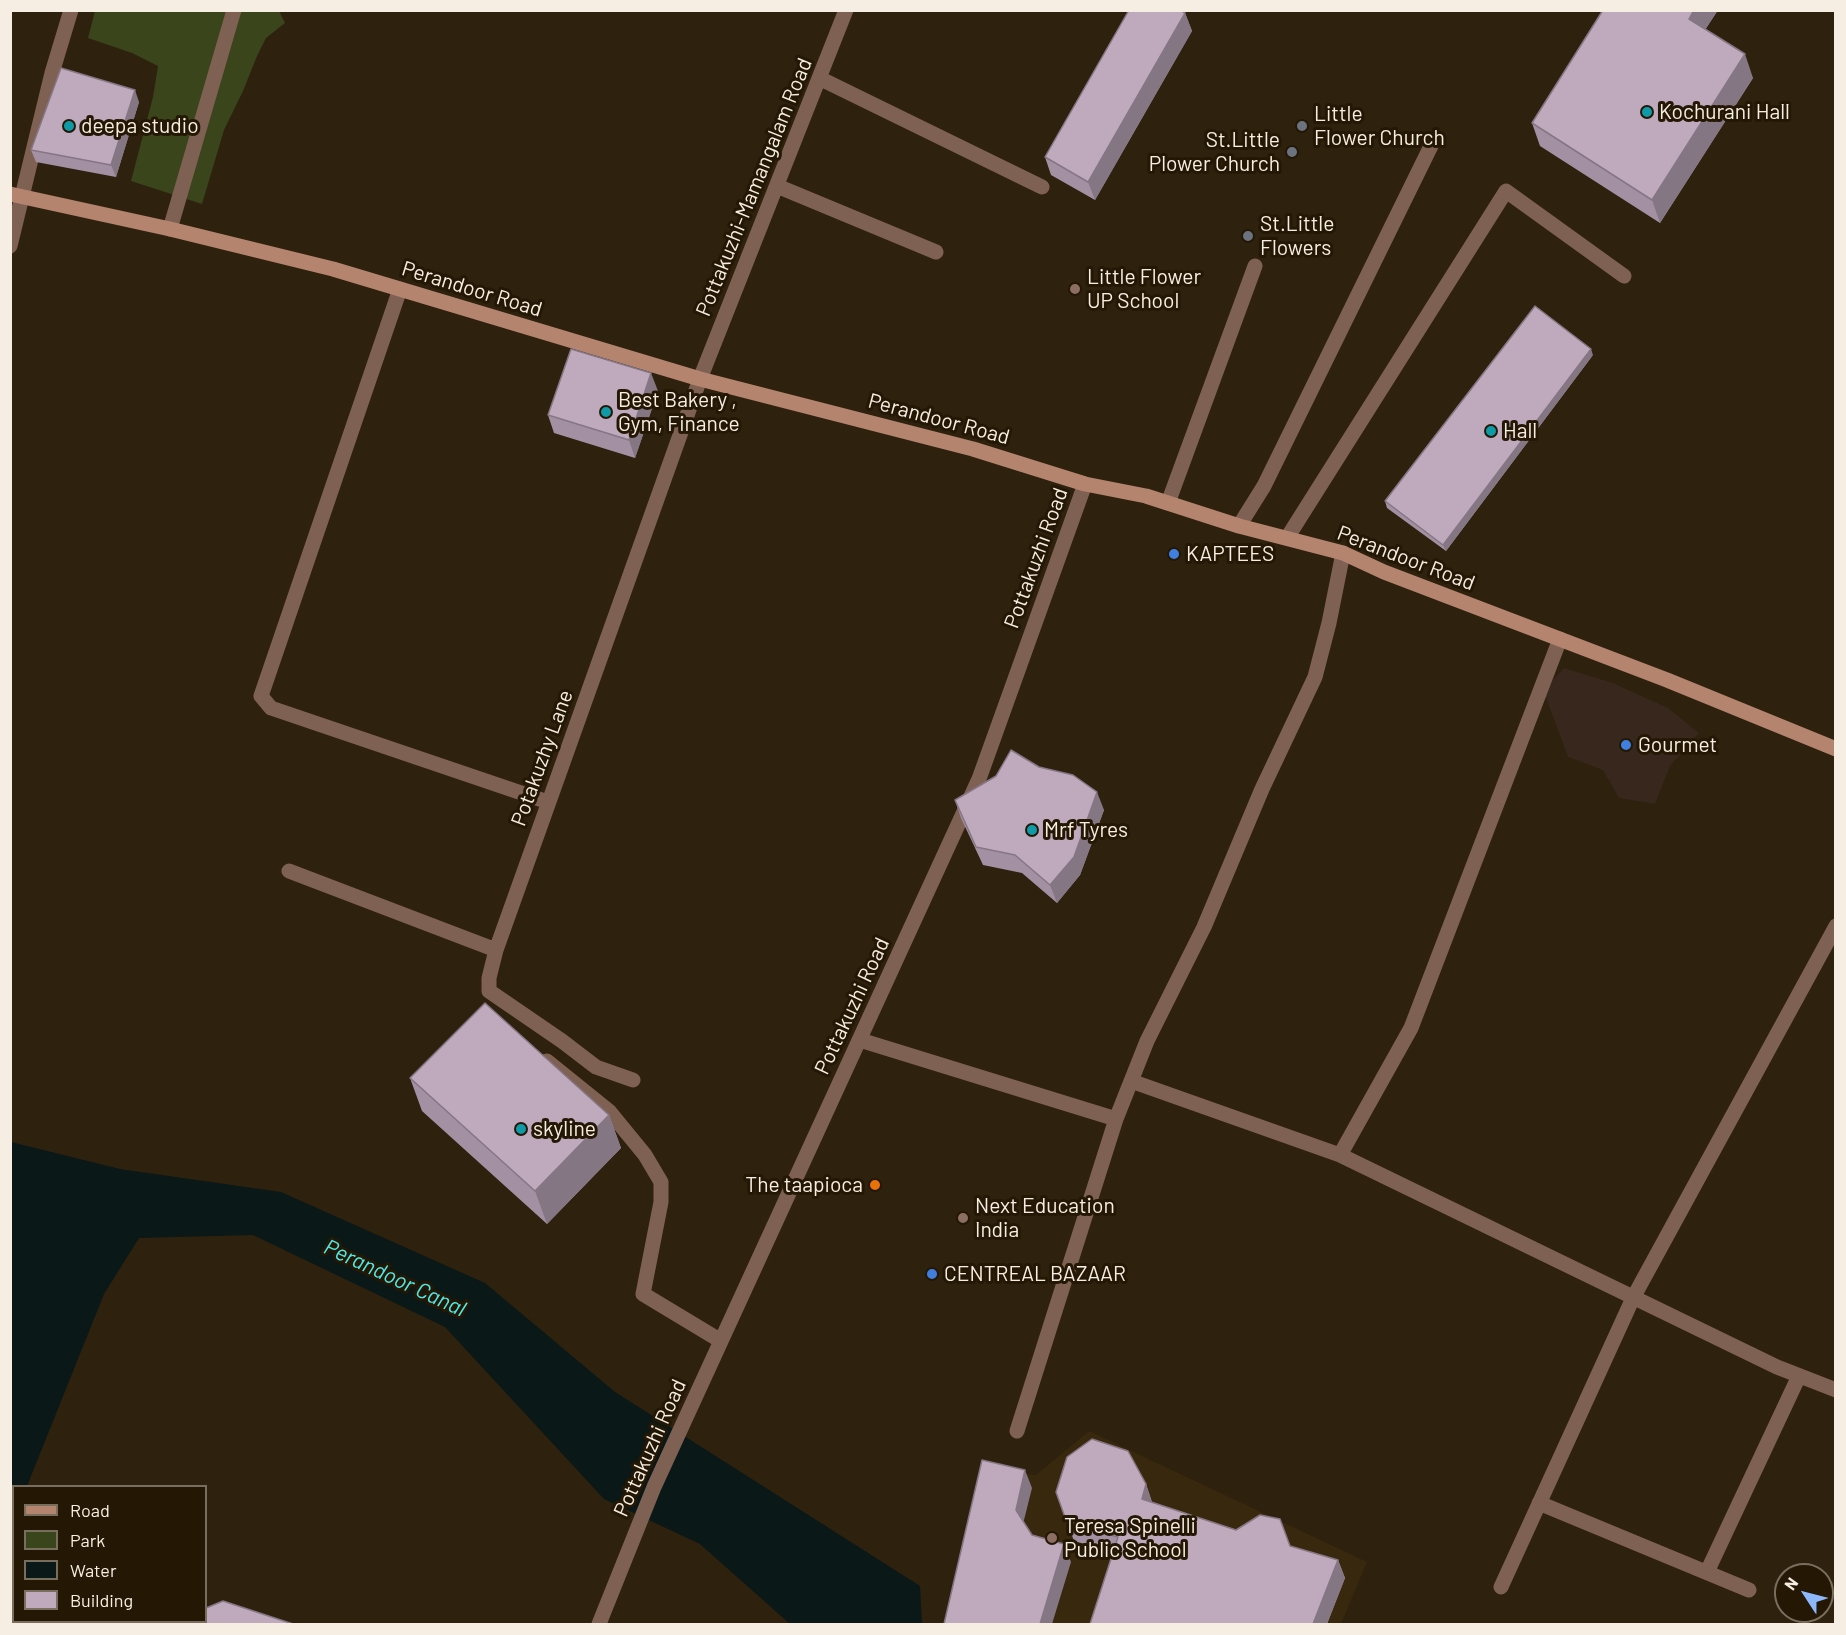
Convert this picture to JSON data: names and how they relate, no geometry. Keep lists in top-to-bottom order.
{
  "streets": {
    "main road": ["Perandoor Road"],
    "street": ["Pottakuzhi-Mamangalam Road", "Pottakuzhi Road", "Potakuzhy Lane"]
  },
  "crossings": [
    ["Pottakuzhi-Mamangalam Road", "Perandoor Road"],
    ["Pottakuzhi-Mamangalam Road", "Potakuzhy Lane"],
    ["Perandoor Road", "Pottakuzhi Road"],
    ["Perandoor Road", "Potakuzhy Lane"]
  ],
  "water": ["Perandoor Canal"],
  "places": [
    "Kochurani Hall",
    "deepa studio",
    "Little Flower Church",
    "St.Little Plower Church",
    "St.Little Flowers",
    "Little Flower UP School",
    "Best Bakery , Gym, Finance",
    "Hall",
    "KAPTEES",
    "Gourmet",
    "Mrf Tyres",
    "skyline",
    "The taapioca",
    "Next Education India",
    "CENTREAL BAZAAR",
    "Teresa Spinelli Public School"
  ],
  "legend": [
    "Road",
    "Park",
    "Water",
    "Building"
  ],
  "north": "top left"
}
